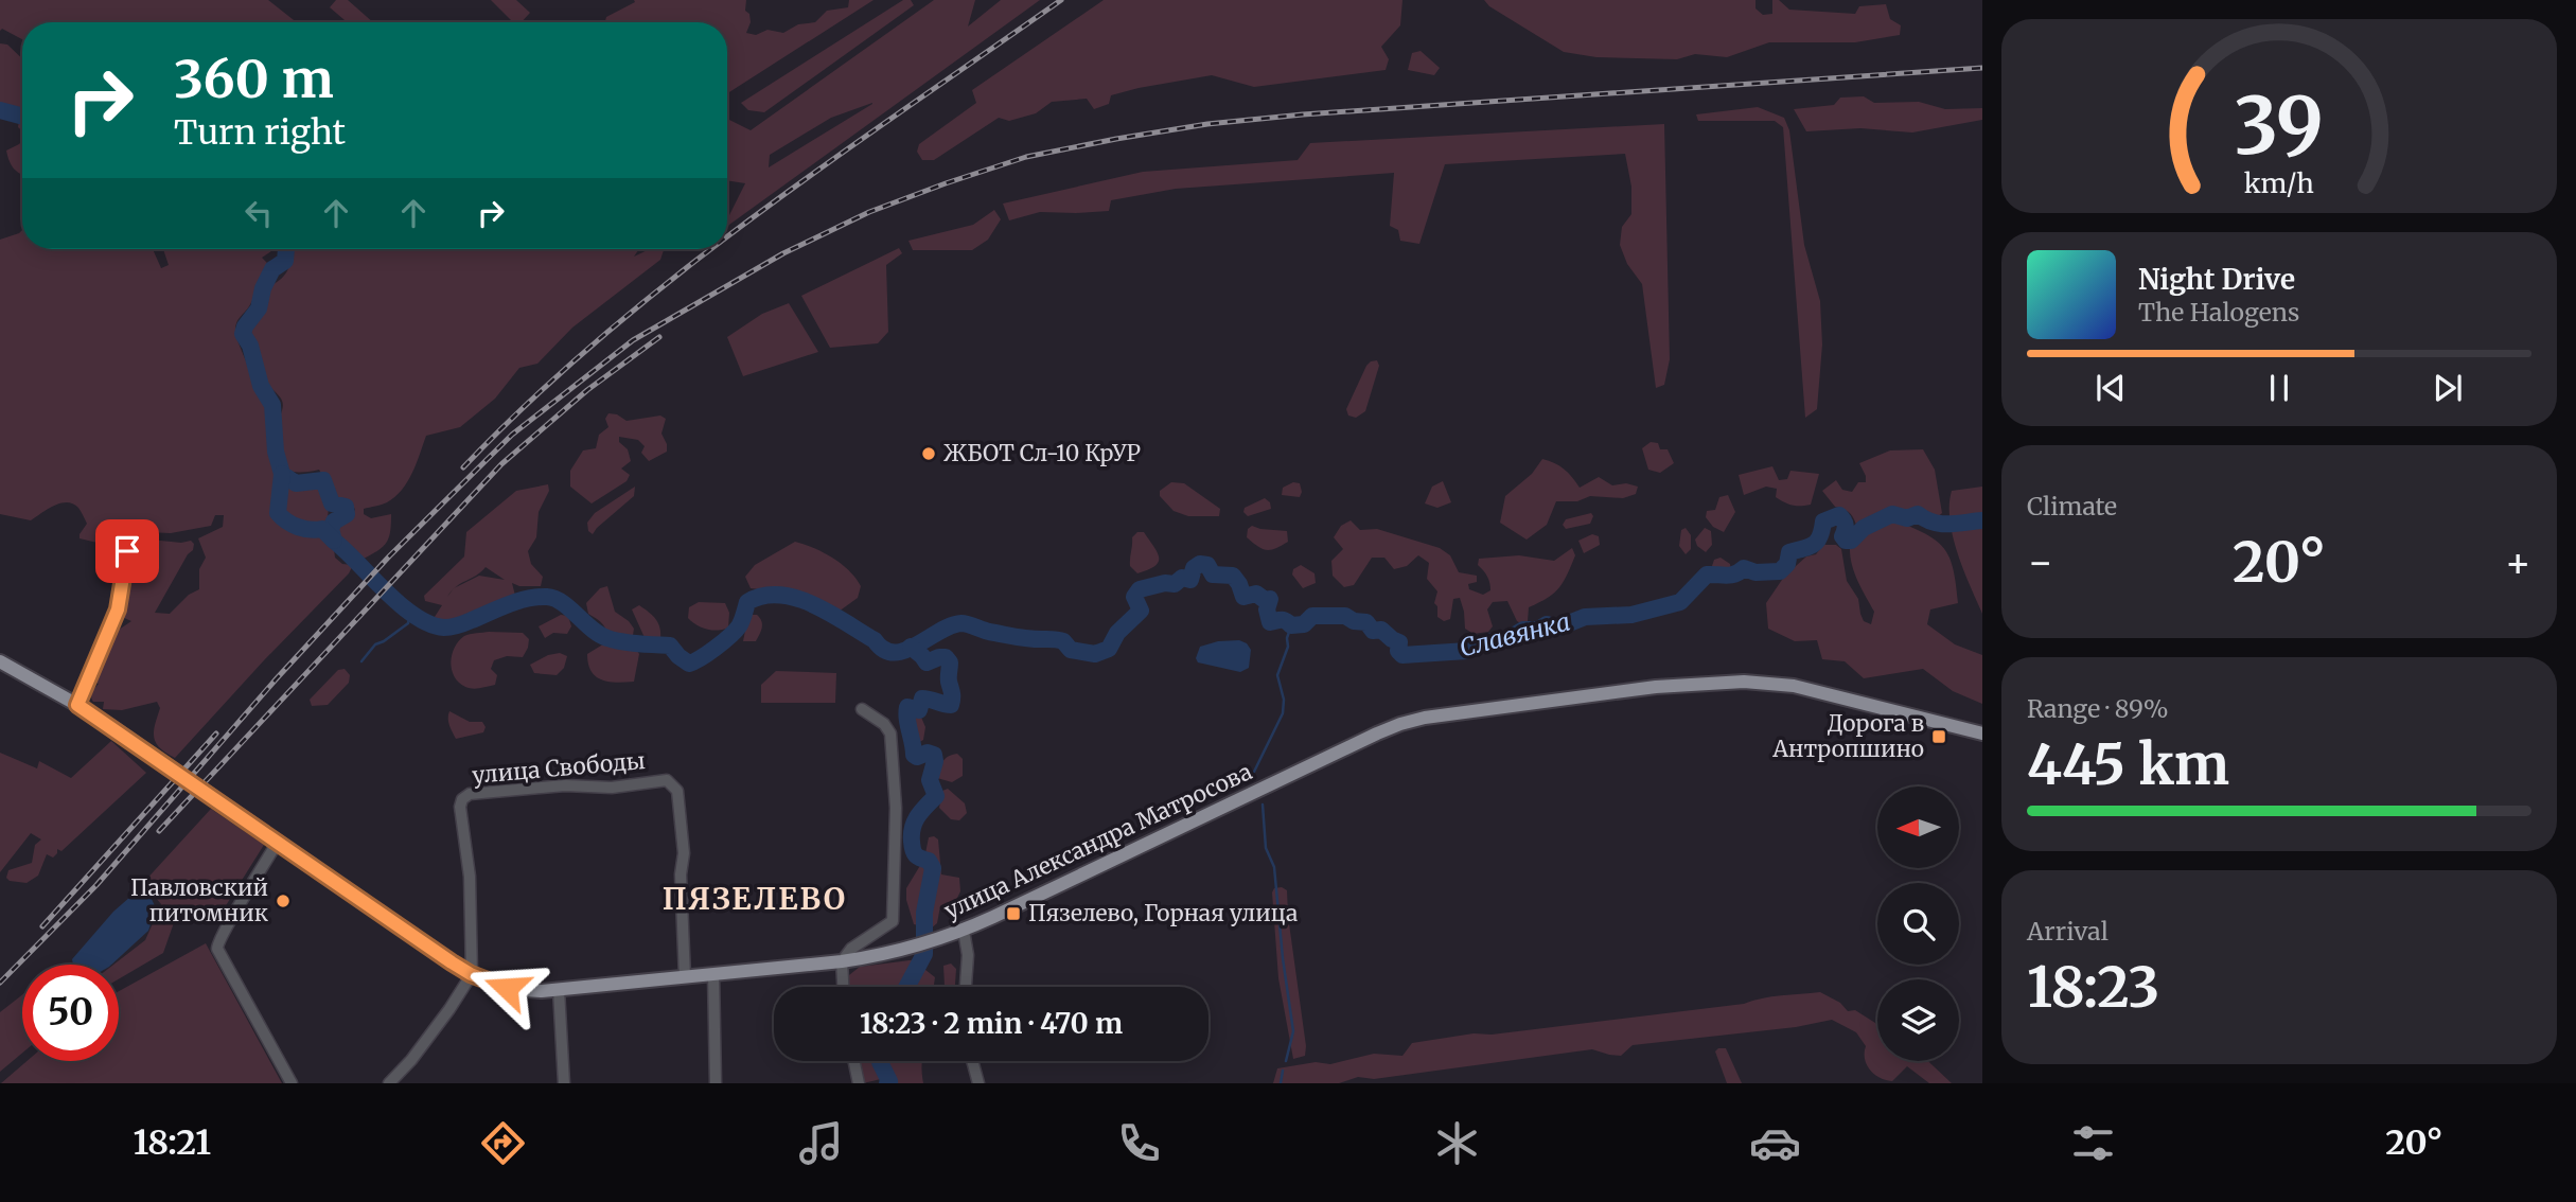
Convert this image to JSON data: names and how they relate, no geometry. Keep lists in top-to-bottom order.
{
  "streets": {
    "main road": ["улица Александра Матросова"],
    "street": ["улица Свободы"]
  },
  "crossings": [
    ["улица Свободы", "улица Александра Матросова"]
  ],
  "districts": ["ПЯЗЕЛЕВО"],
  "water": ["Славянка"],
  "places": {
    "other": ["ЖБОТ Сл-10 КрУР", "Павловский питомник"],
    "transit": ["Дорога в Антропшино", "Пязелево, Горная улица"]
  },
  "north": "left",
  "page": {
    "turn": ["360 m", "Turn right"],
    "song": ["Night Drive", "The Halogens"],
    "tile": [
      "Climate",
      ["Range · 89%", "445 km"],
      ["Arrival", "18:23"]
    ],
    "heat": ["−", "20°", "+"],
    "limit": "50",
    "trip": "18:23 · 2 min · 470 m",
    "tabs": ["18:21", "20°"],
    "gauge": ["39", "km/h"]
  }
}
